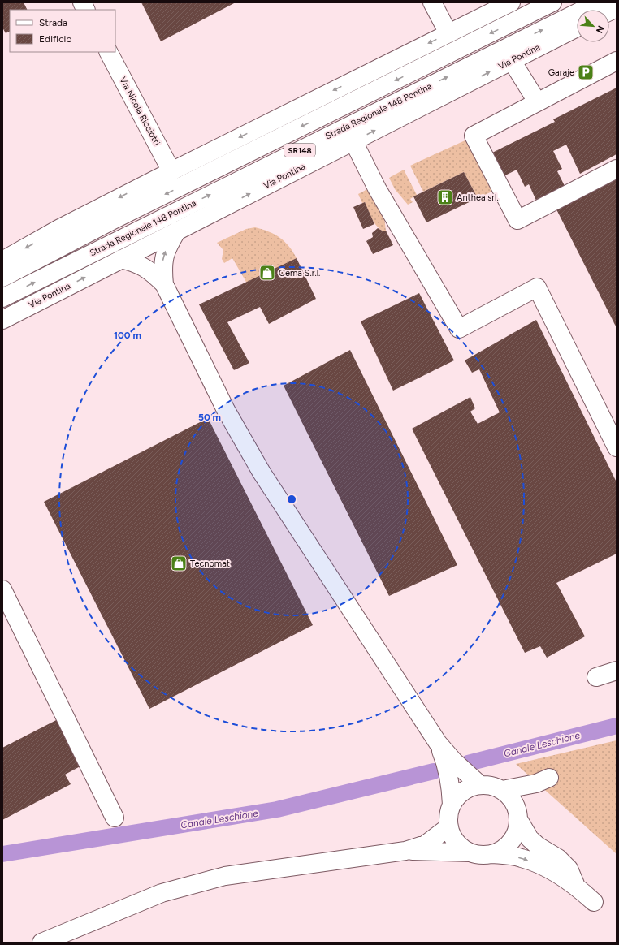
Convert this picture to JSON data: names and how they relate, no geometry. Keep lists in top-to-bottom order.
{
  "streets": {
    "main road": [
      "Via Pontina",
      "Via Nicola Ricciotti",
      "Strada Regionale 148 Pontina",
      "SR148"
    ]
  },
  "water": ["Canale Leschione"],
  "places": {
    "parking": ["Garaje"],
    "building": ["Anthea srl."],
    "shop": ["Cema S.r.l.", "Tecnomat"]
  },
  "legend": ["Strada", "Edificio"],
  "north": "bottom right",
  "rings": ["100 m", "50 m"]
}
